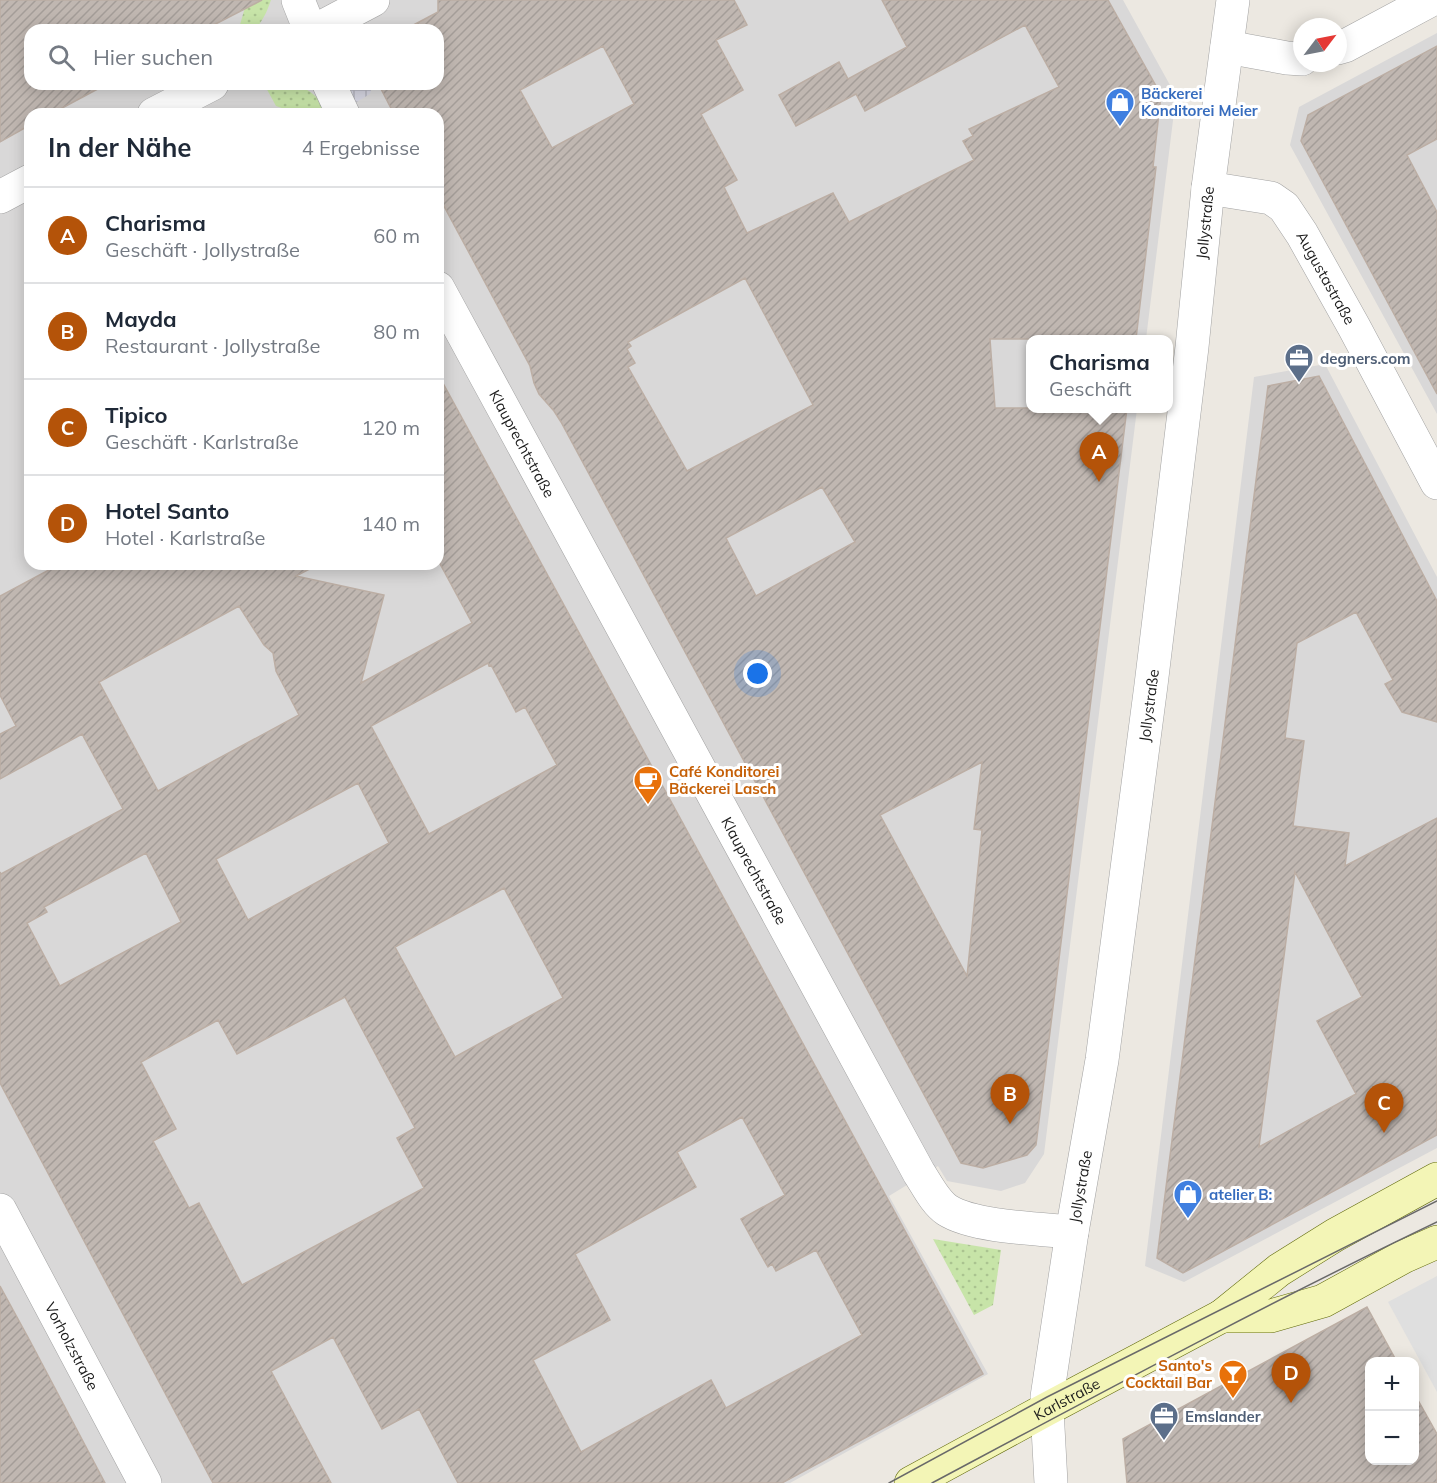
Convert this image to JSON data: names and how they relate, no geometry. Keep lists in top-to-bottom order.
{
  "streets": {
    "main road": ["Karlstraße"],
    "street": [
      "Jollystraße",
      "Augustastraße",
      "Klauprechtstraße",
      "Vorholzstraße"
    ]
  },
  "crossings": [
    ["Jollystraße", "Augustastraße"],
    ["Jollystraße", "Klauprechtstraße"],
    ["Jollystraße", "Karlstraße"]
  ],
  "places": {
    "shop": ["Bäckerei Konditorei Meier", "atelier B:"],
    "office": ["degners.com", "Emslander"],
    "cafe": ["Café Konditorei Bäckerei Lasch"],
    "bar": ["Santo's Cocktail Bar"]
  },
  "north": "top right",
  "page": {
    "search": "Hier suchen",
    "heading": ["In der Nähe", "4 Ergebnisse"],
    "list": [
      {
        "mark": "A",
        "name": "Charisma",
        "note": "Geschäft · Jollystraße",
        "value": "60 m"
      },
      {
        "mark": "B",
        "name": "Mayda",
        "note": "Restaurant · Jollystraße",
        "value": "80 m"
      },
      {
        "mark": "C",
        "name": "Tipico",
        "note": "Geschäft · Karlstraße",
        "value": "120 m"
      },
      {
        "mark": "D",
        "name": "Hotel Santo",
        "note": "Hotel · Karlstraße",
        "value": "140 m"
      }
    ],
    "popup": ["Charisma", "Geschäft"],
    "pins": [
      "A",
      "B",
      "C",
      "D"
    ],
    "map_buttons": ["+", "−"]
  }
}
